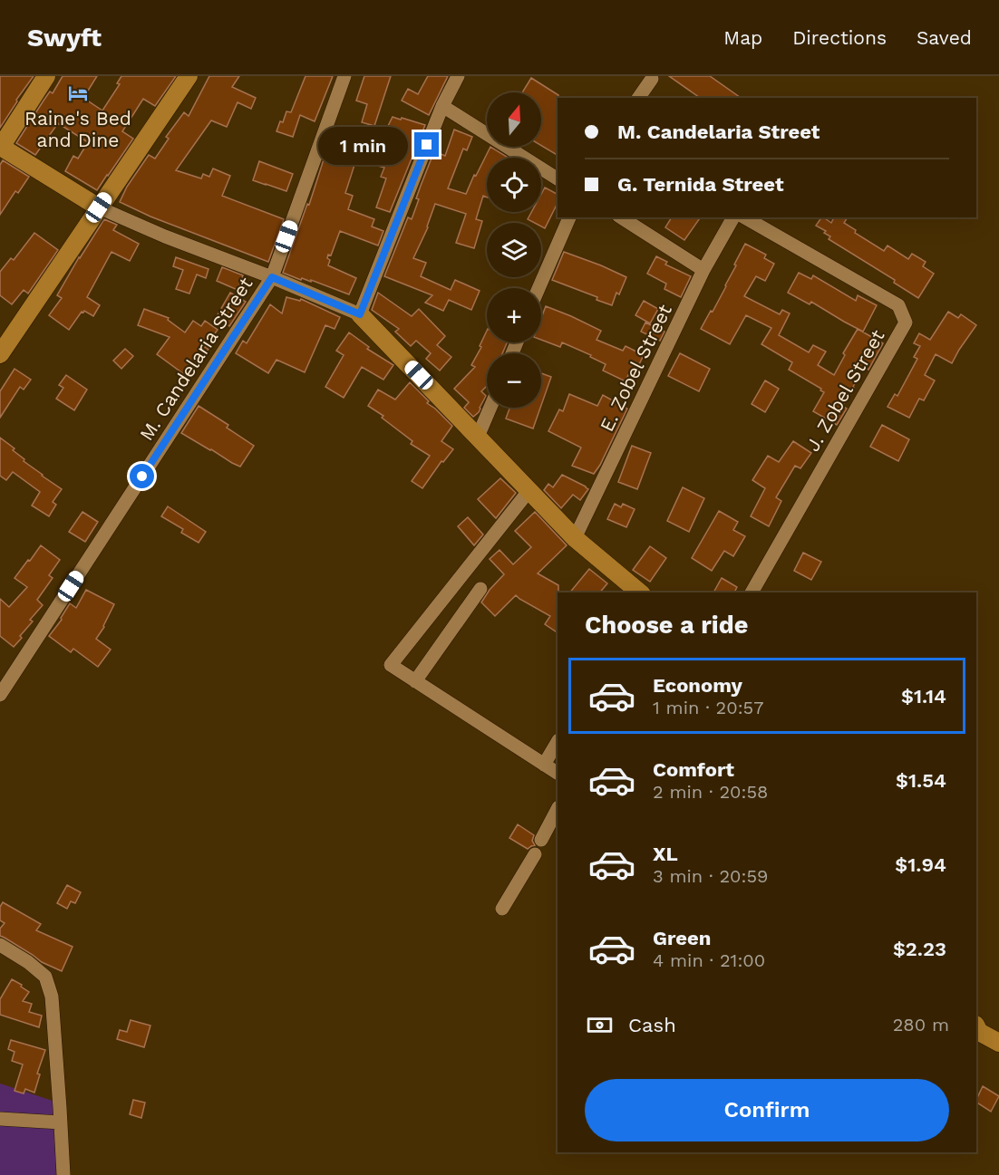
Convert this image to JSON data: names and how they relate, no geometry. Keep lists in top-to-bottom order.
{
  "streets": {
    "street": ["M. Candelaria Street", "E. Zobel Street", "J. Zobel Street"]
  },
  "places": {
    "hotel": ["Raine's Bed and Dine"]
  },
  "north": "top",
  "page": {
    "header": "Swyft",
    "nav": ["Map", "Directions", "Saved"],
    "map_buttons": ["+", "−"],
    "banner": ["M. Candelaria Street", "G. Ternida Street"],
    "bubble": "1 min",
    "heading": "Choose a ride",
    "list": [
      {
        "name": "Economy",
        "note": "1 min · 20:57",
        "value": "$1.14"
      },
      {
        "name": "Comfort",
        "note": "2 min · 20:58",
        "value": "$1.54"
      },
      {
        "name": "XL",
        "note": "3 min · 20:59",
        "value": "$1.94"
      },
      {
        "name": "Green",
        "note": "4 min · 21:00",
        "value": "$2.23"
      }
    ],
    "pay": ["Cash", "280 m"],
    "buttons": "Confirm"
  }
}
